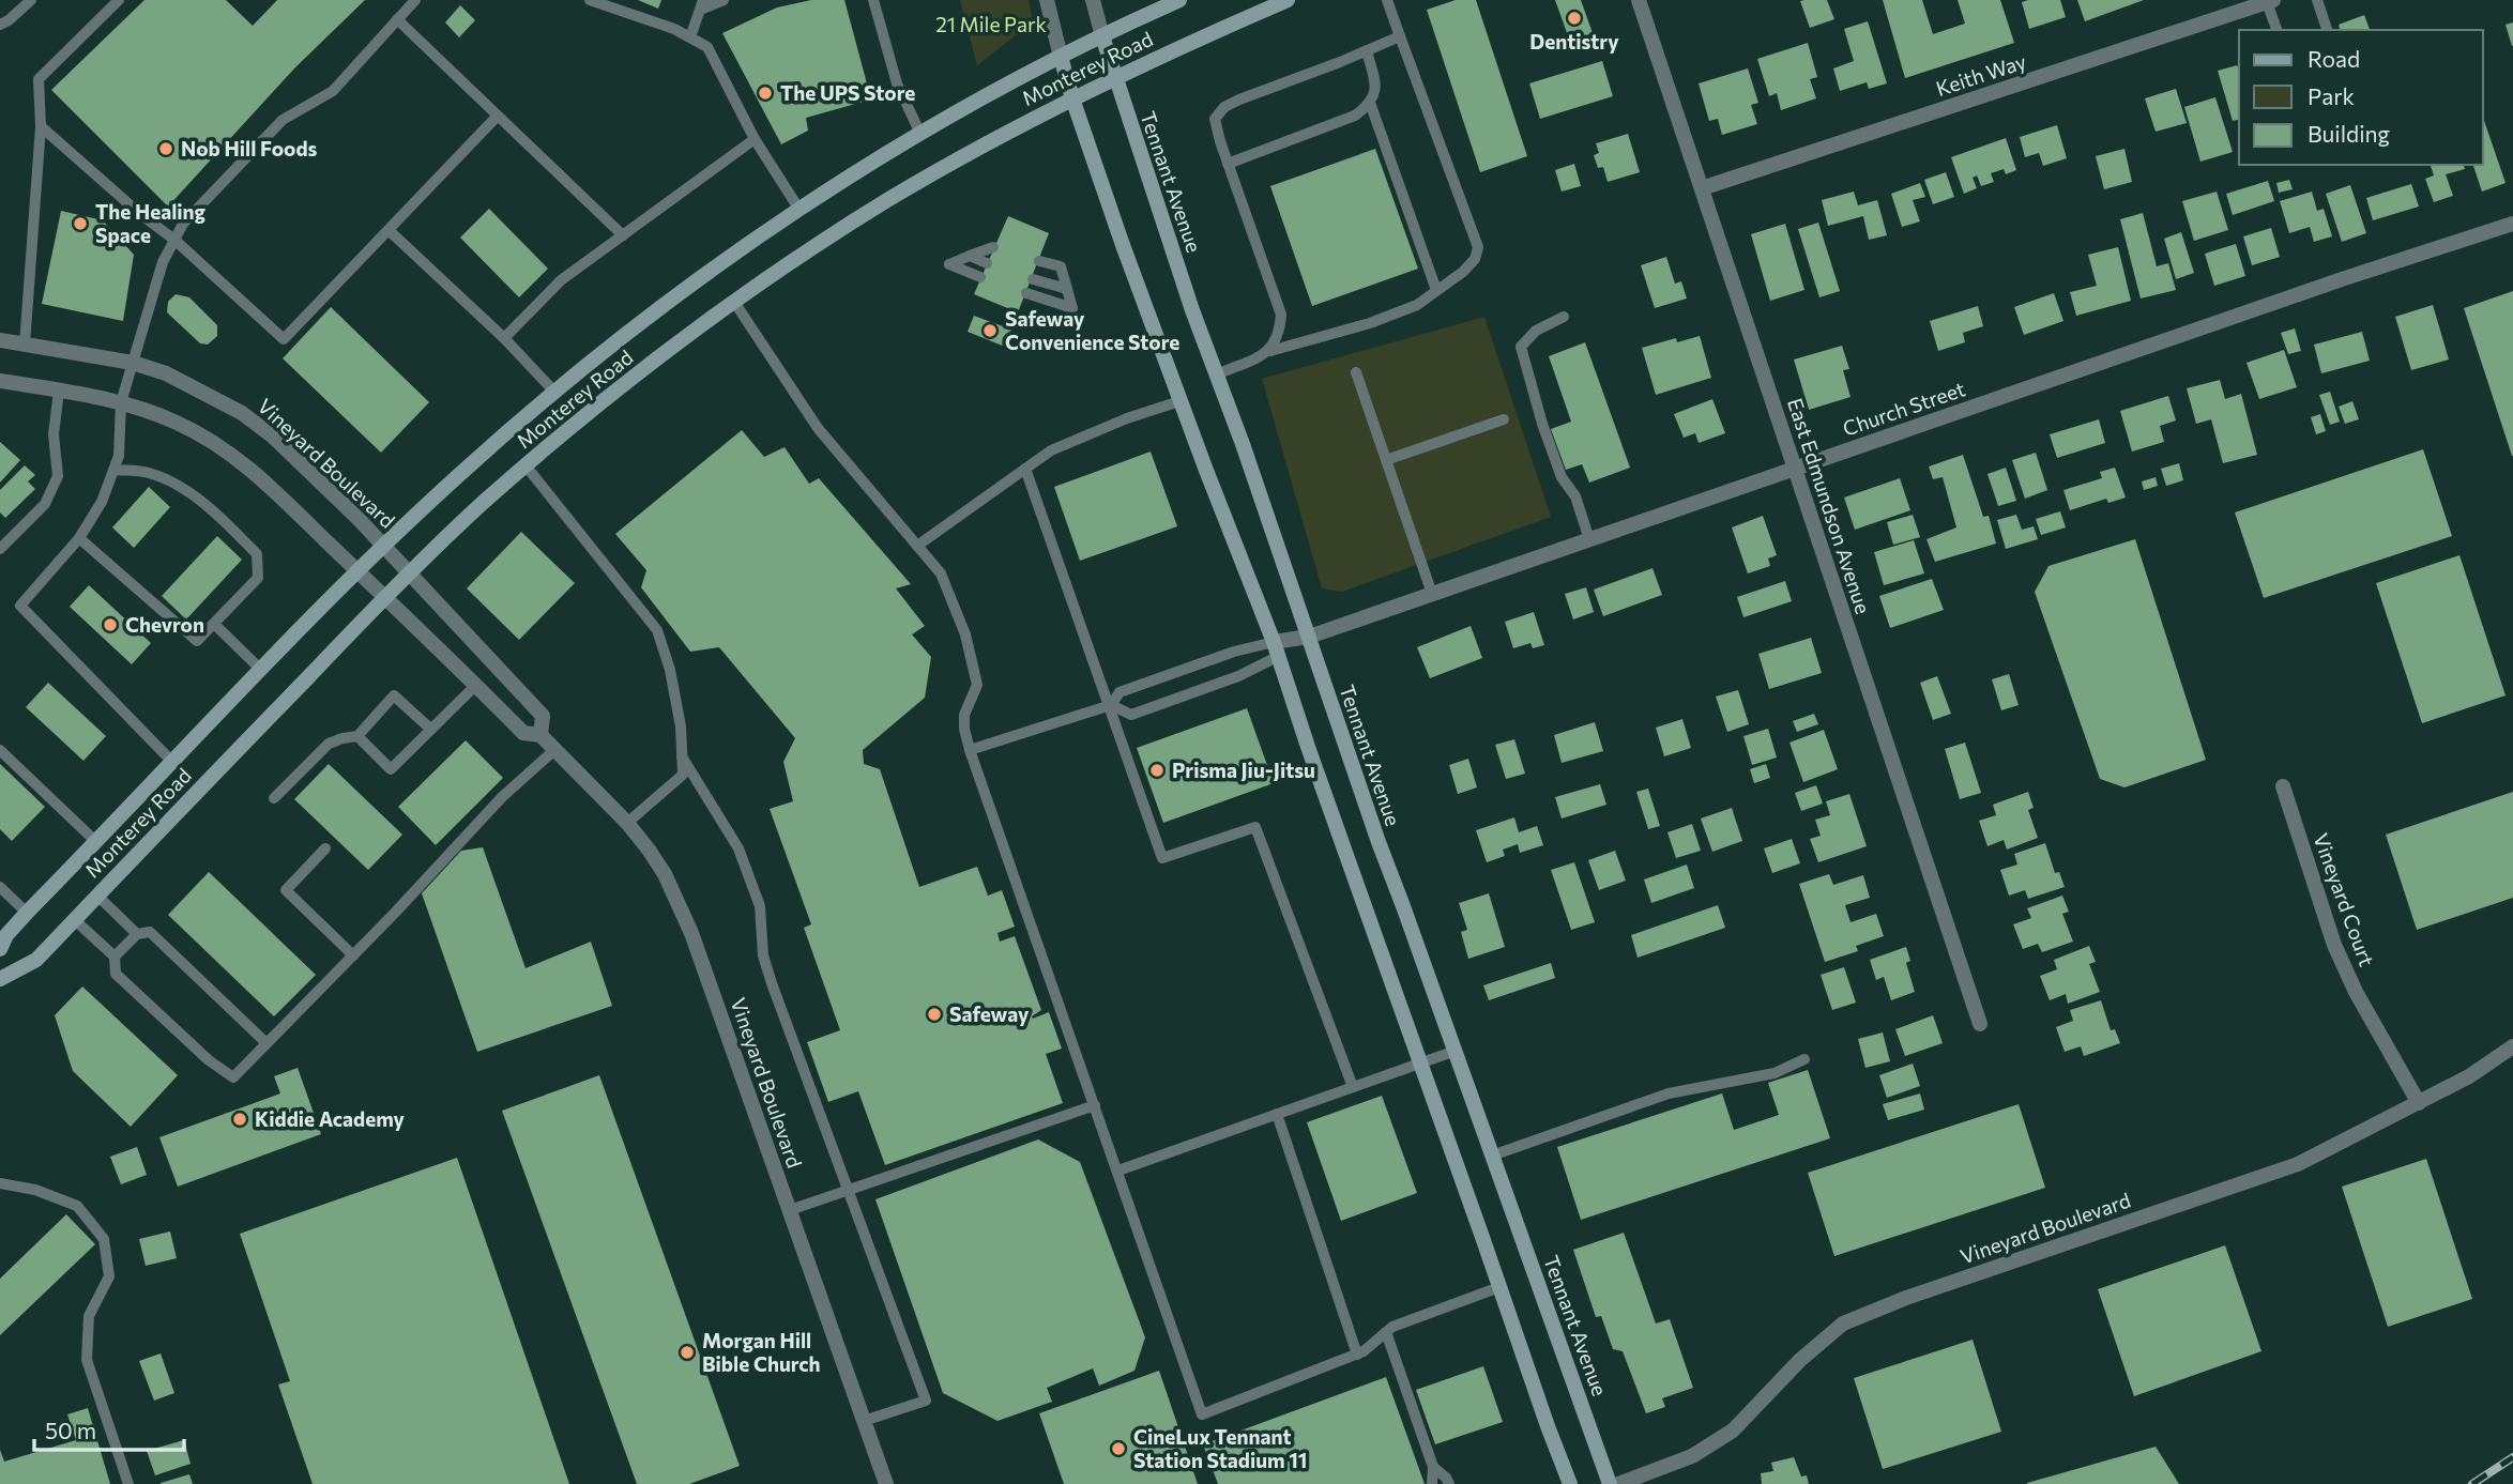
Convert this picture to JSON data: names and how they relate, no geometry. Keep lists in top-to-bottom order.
{
  "streets": {
    "main road": ["Monterey Road", "Tennant Avenue"],
    "street": [
      "Keith Way",
      "Church Street",
      "Vineyard Boulevard",
      "East Edmundson Avenue",
      "Vineyard Court"
    ]
  },
  "crossings": [
    ["Monterey Road", "Tennant Avenue"],
    ["Monterey Road", "Vineyard Boulevard"],
    ["Keith Way", "East Edmundson Avenue"],
    ["Tennant Avenue", "Church Street"],
    ["Church Street", "East Edmundson Avenue"],
    ["Vineyard Boulevard", "Vineyard Court"]
  ],
  "parks": ["21 Mile Park"],
  "places": [
    "Dentistry",
    "The UPS Store",
    "Nob Hill Foods",
    "The Healing Space",
    "Safeway Convenience Store",
    "Chevron",
    "Prisma Jiu-Jitsu",
    "Safeway",
    "Kiddie Academy",
    "Morgan Hill Bible Church",
    "CineLux Tennant Station Stadium 11"
  ],
  "legend": ["Road", "Park", "Building"],
  "scale_bar": "50 m"
}
